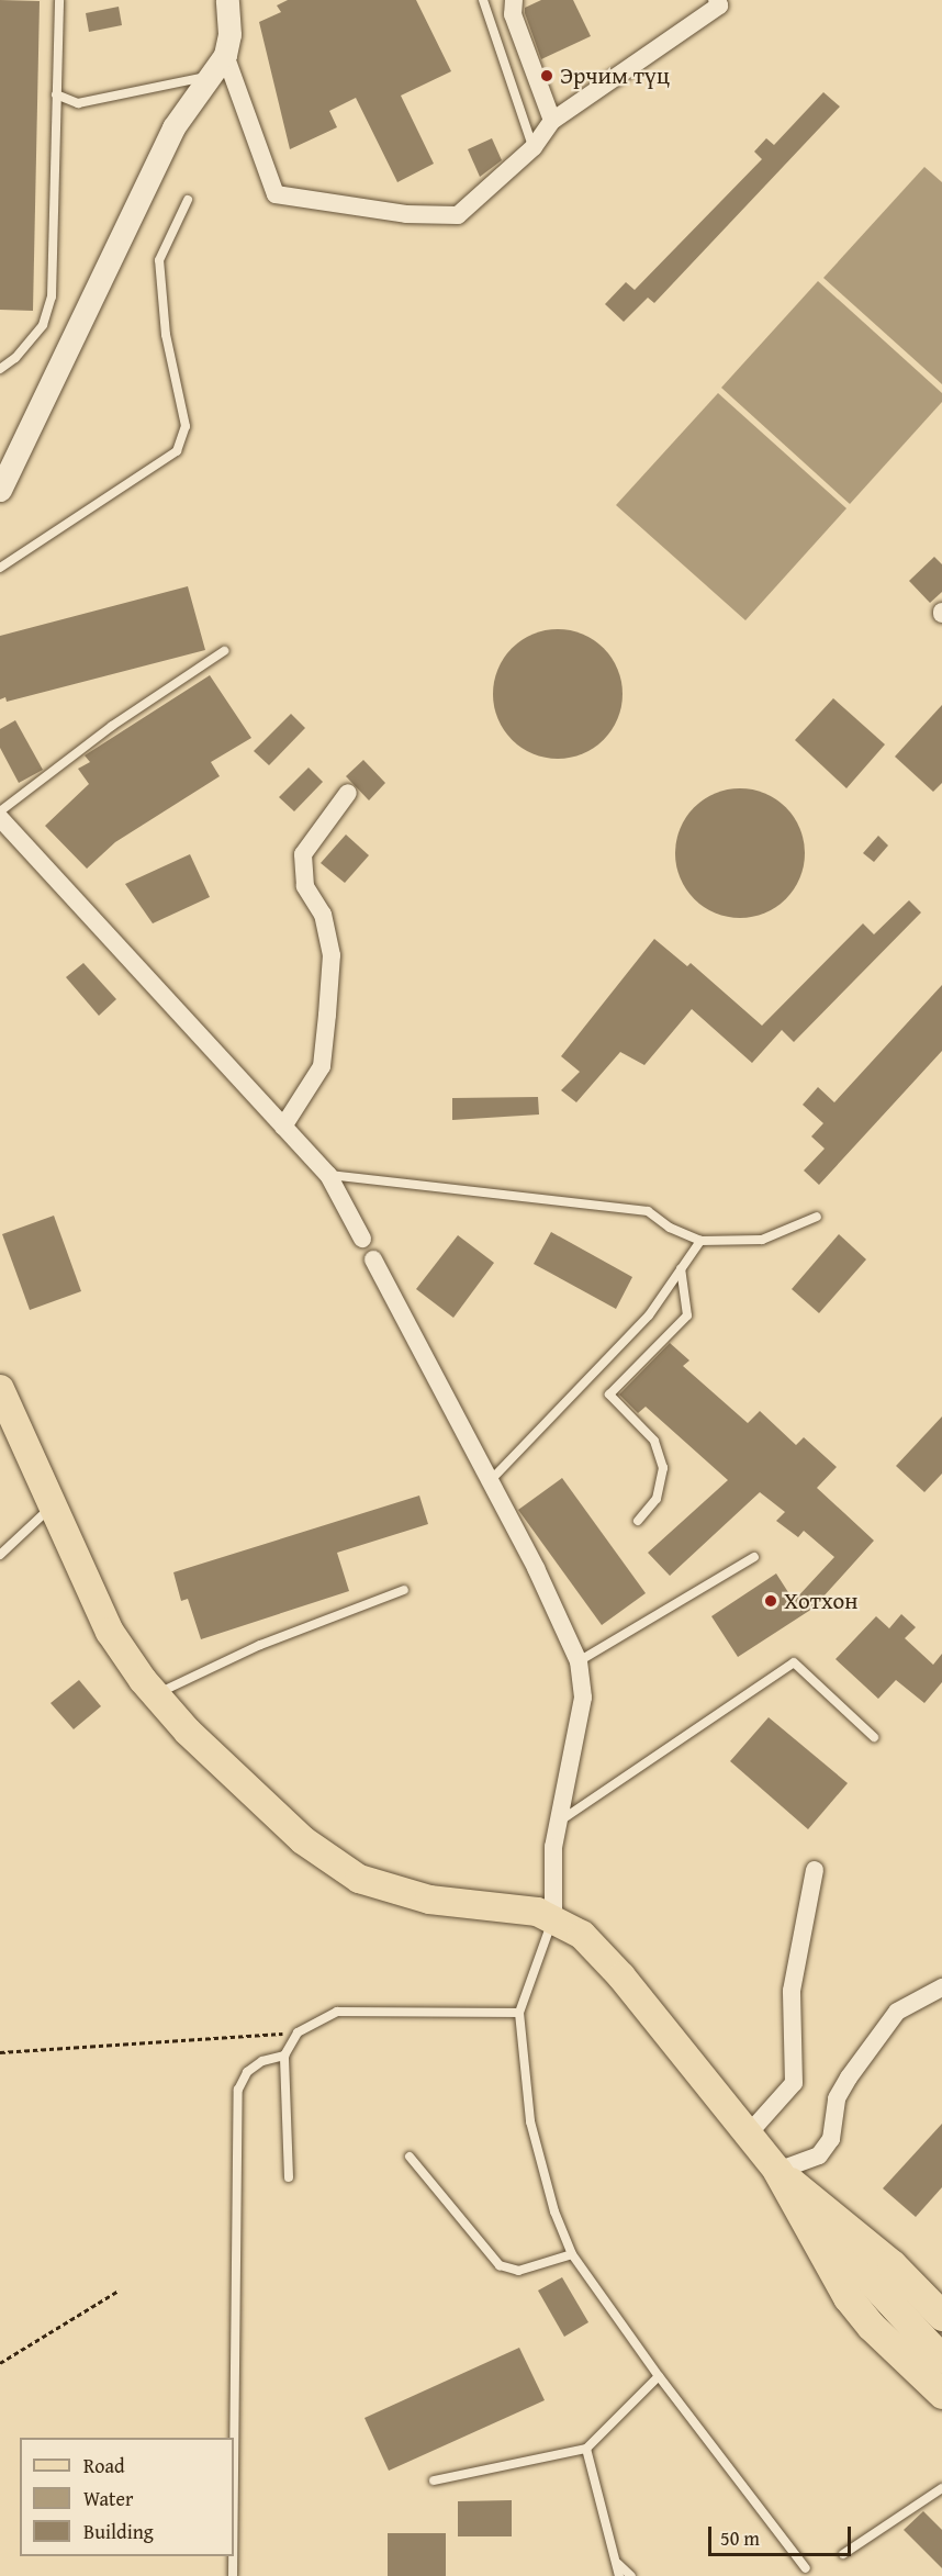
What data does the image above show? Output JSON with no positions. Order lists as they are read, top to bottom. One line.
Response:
{"places":["Эрчим түц","Хотхон"],"legend":["Road","Water","Building"],"scale_bar":"50 m"}
